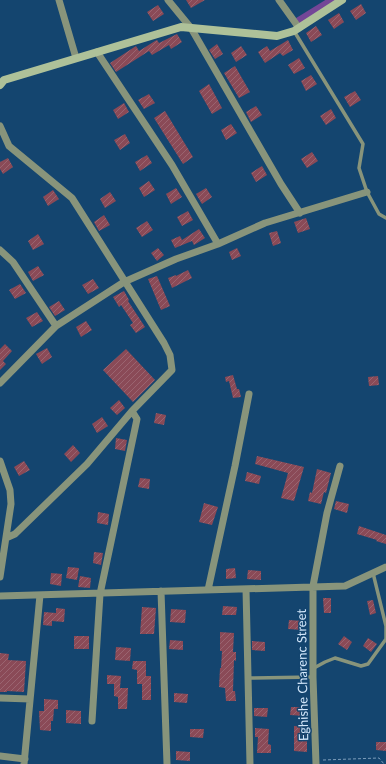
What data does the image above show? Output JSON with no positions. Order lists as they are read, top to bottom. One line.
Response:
{"streets":{"street":["Eghishe Charenc Street"]}}
